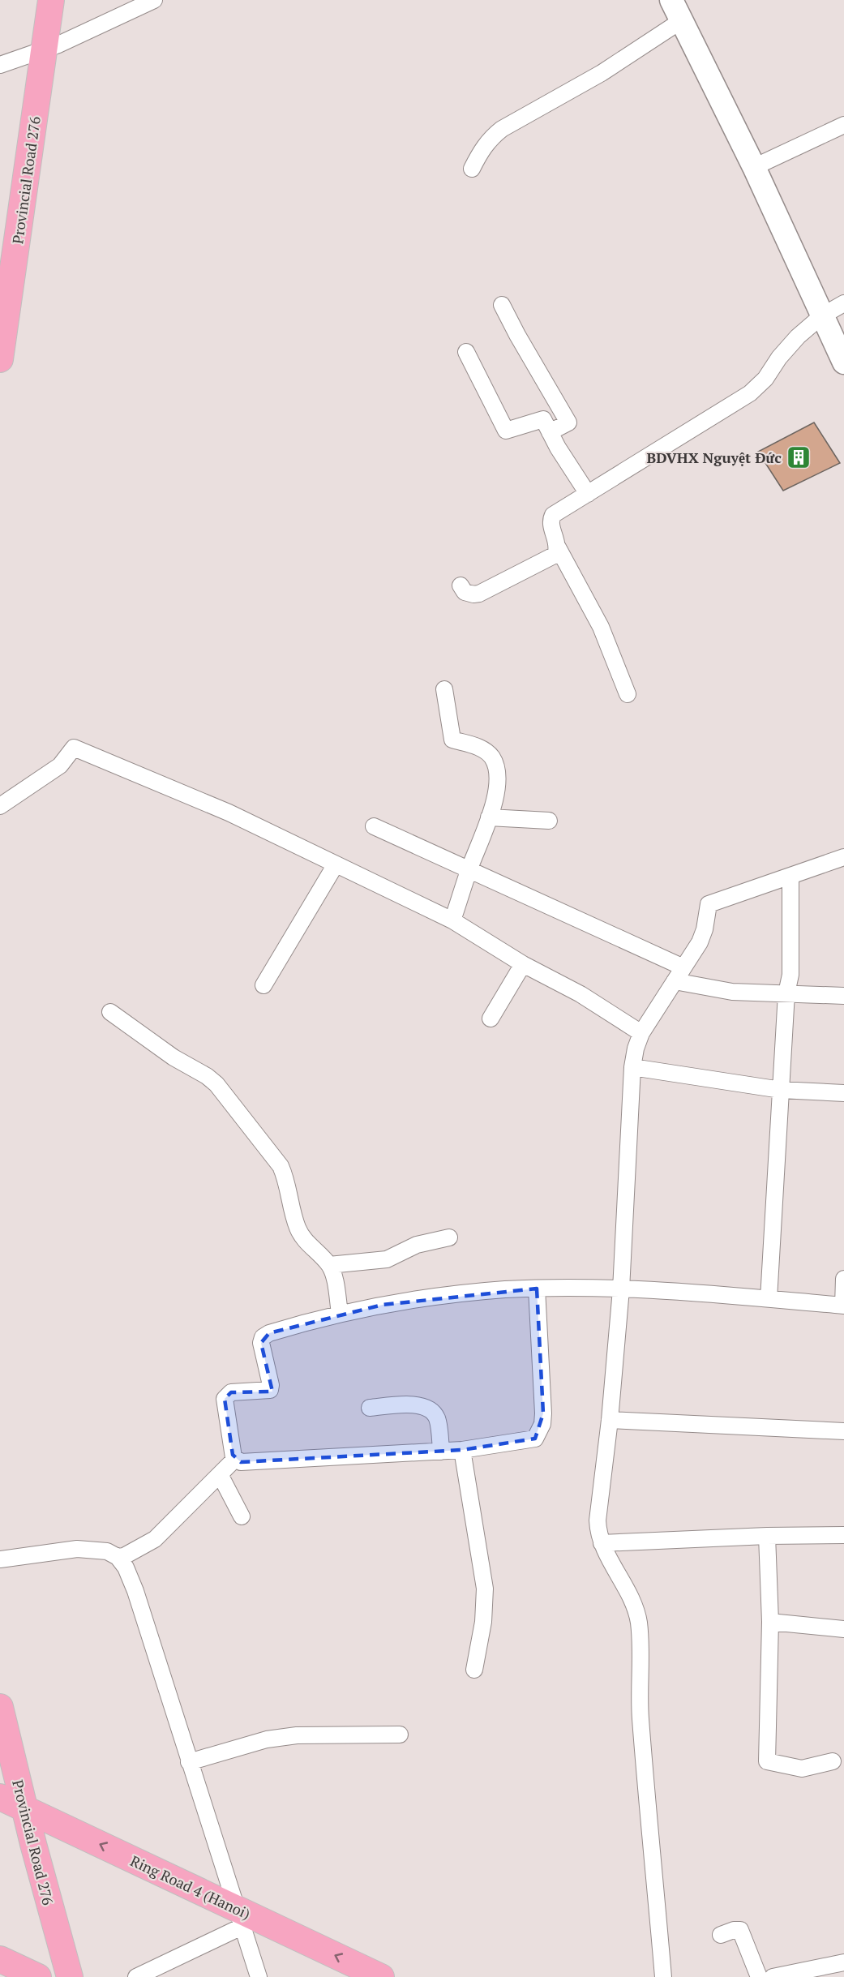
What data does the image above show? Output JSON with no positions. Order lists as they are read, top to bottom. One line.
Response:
{"streets":{"main road":["Provincial Road 276","Ring Road 4 (Hanoi)"]},"crossings":[["Provincial Road 276","Ring Road 4 (Hanoi)"]],"one_way":["Ring Road 4 (Hanoi)"],"places":{"building":["BDVHX Nguyệt Đức"]}}
